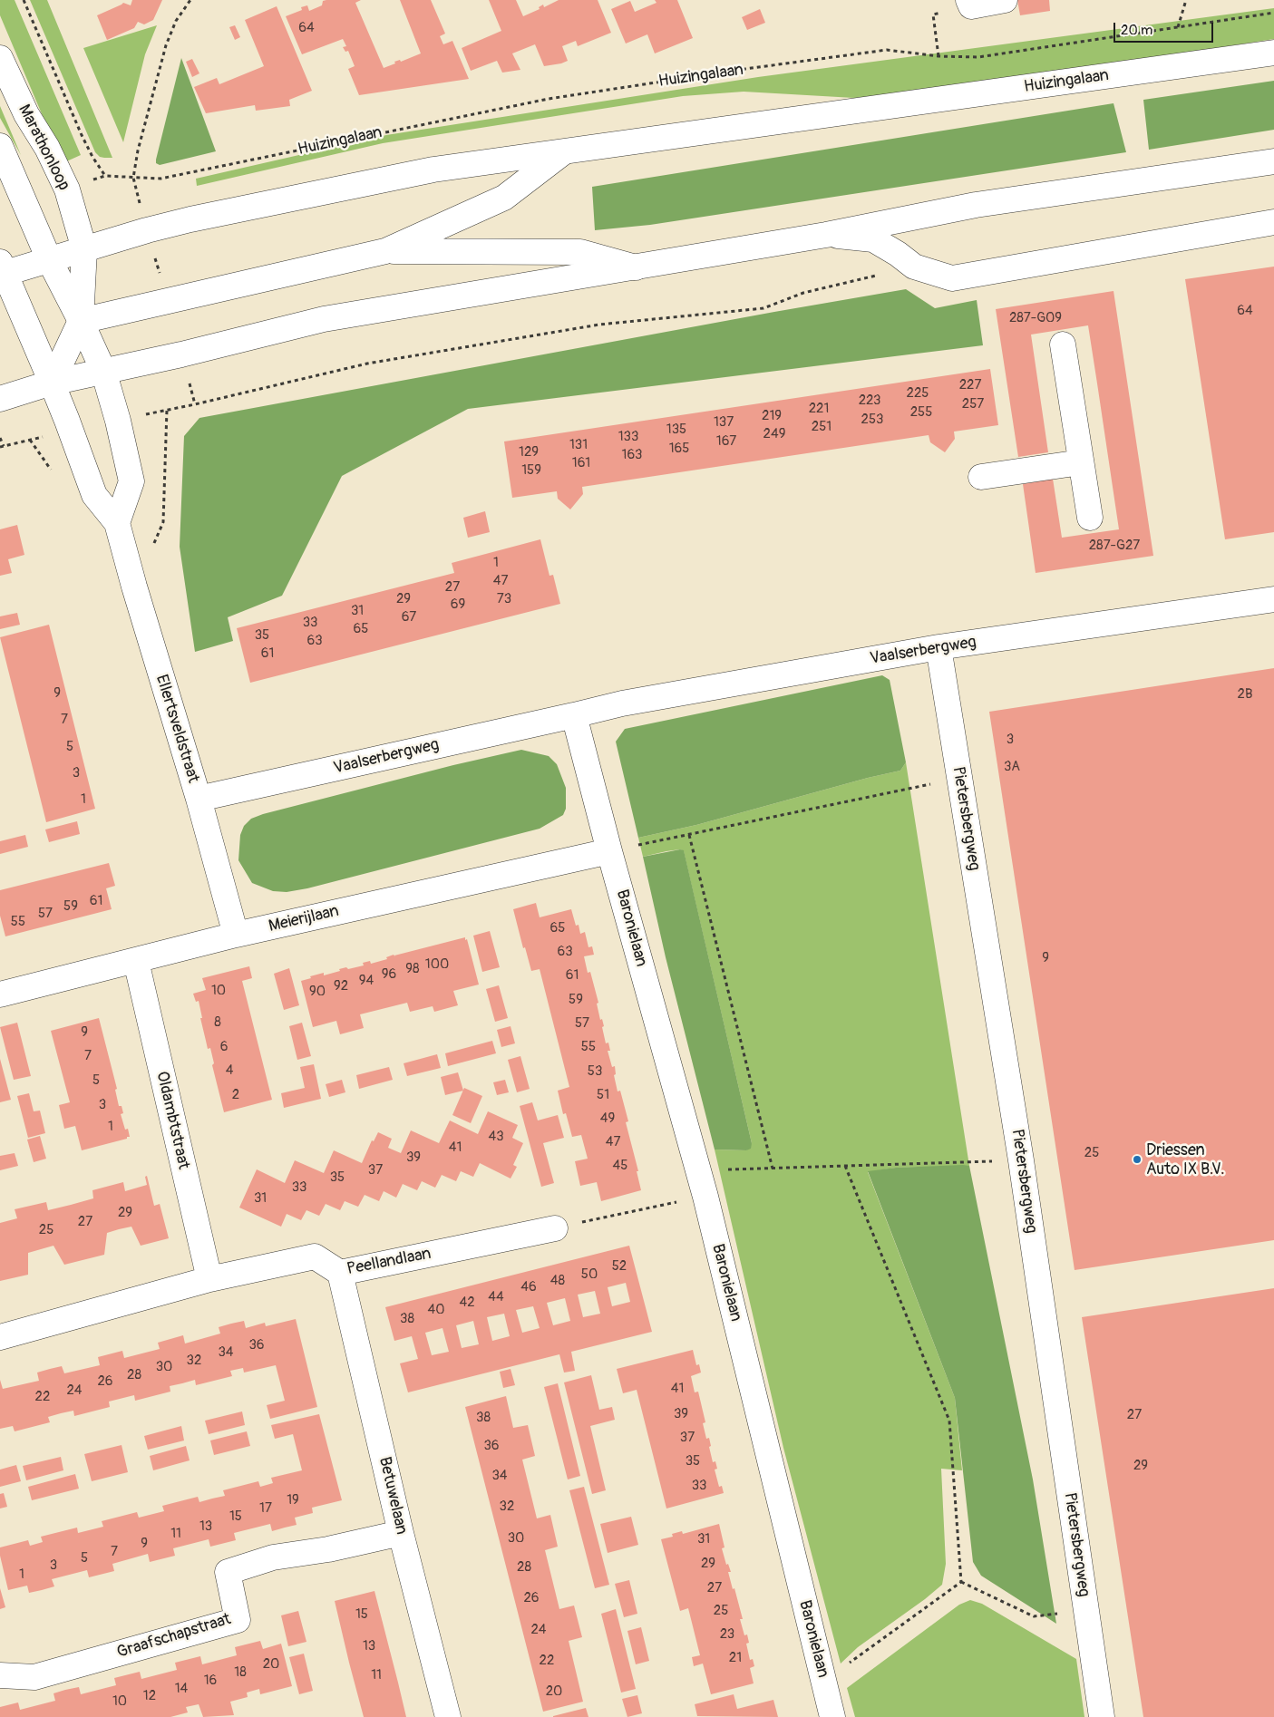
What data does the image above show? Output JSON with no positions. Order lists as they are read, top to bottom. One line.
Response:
{"streets":{"street":["Huizingalaan","Marathonloop","Vaalserbergweg","Ellertsveldstraat","Pietersbergweg","Meierijlaan","Baronielaan","Oldambtstraat","Peellandlaan","Betuwelaan","Graafschapstraat"]},"crossings":[["Huizingalaan","Marathonloop"],["Huizingalaan","Ellertsveldstraat"],["Vaalserbergweg","Ellertsveldstraat"],["Vaalserbergweg","Pietersbergweg"],["Ellertsveldstraat","Meierijlaan"],["Meierijlaan","Baronielaan"],["Meierijlaan","Oldambtstraat"],["Oldambtstraat","Peellandlaan"],["Peellandlaan","Betuwelaan"],["Betuwelaan","Graafschapstraat"]],"places":["Driessen Auto IX B.V."],"house_numbers":["64","64","287-G09","227","225","223","257","221","255","219","253","137","251","135","249","133","167","131","165","129","163","161","159","287-G27","1","47","27","29","73","69","31","67","33","65","35","63","61","9","2B","7","3","5","3A","3","1","61","59","57","55","65","63","9","100","98","96","61","94","92","10","90","59","8","57","9","6","55","7","4","53","5","2","51","3","49","1","43","47","41","25","39","45","37","35","33","31","29","27","25","52","50","48","46","44","42","40","38","36","34","32","30","28","26","41","24","22","39","27","38","37","36","35","29","34","33","19","32","17","15","13","11","30","31","9","7","5","29","3","28","1","27","26","25","15","24","23","13","21","22","20","18","11","16","14","20","12","10"],"scale_bar":"20 m"}
